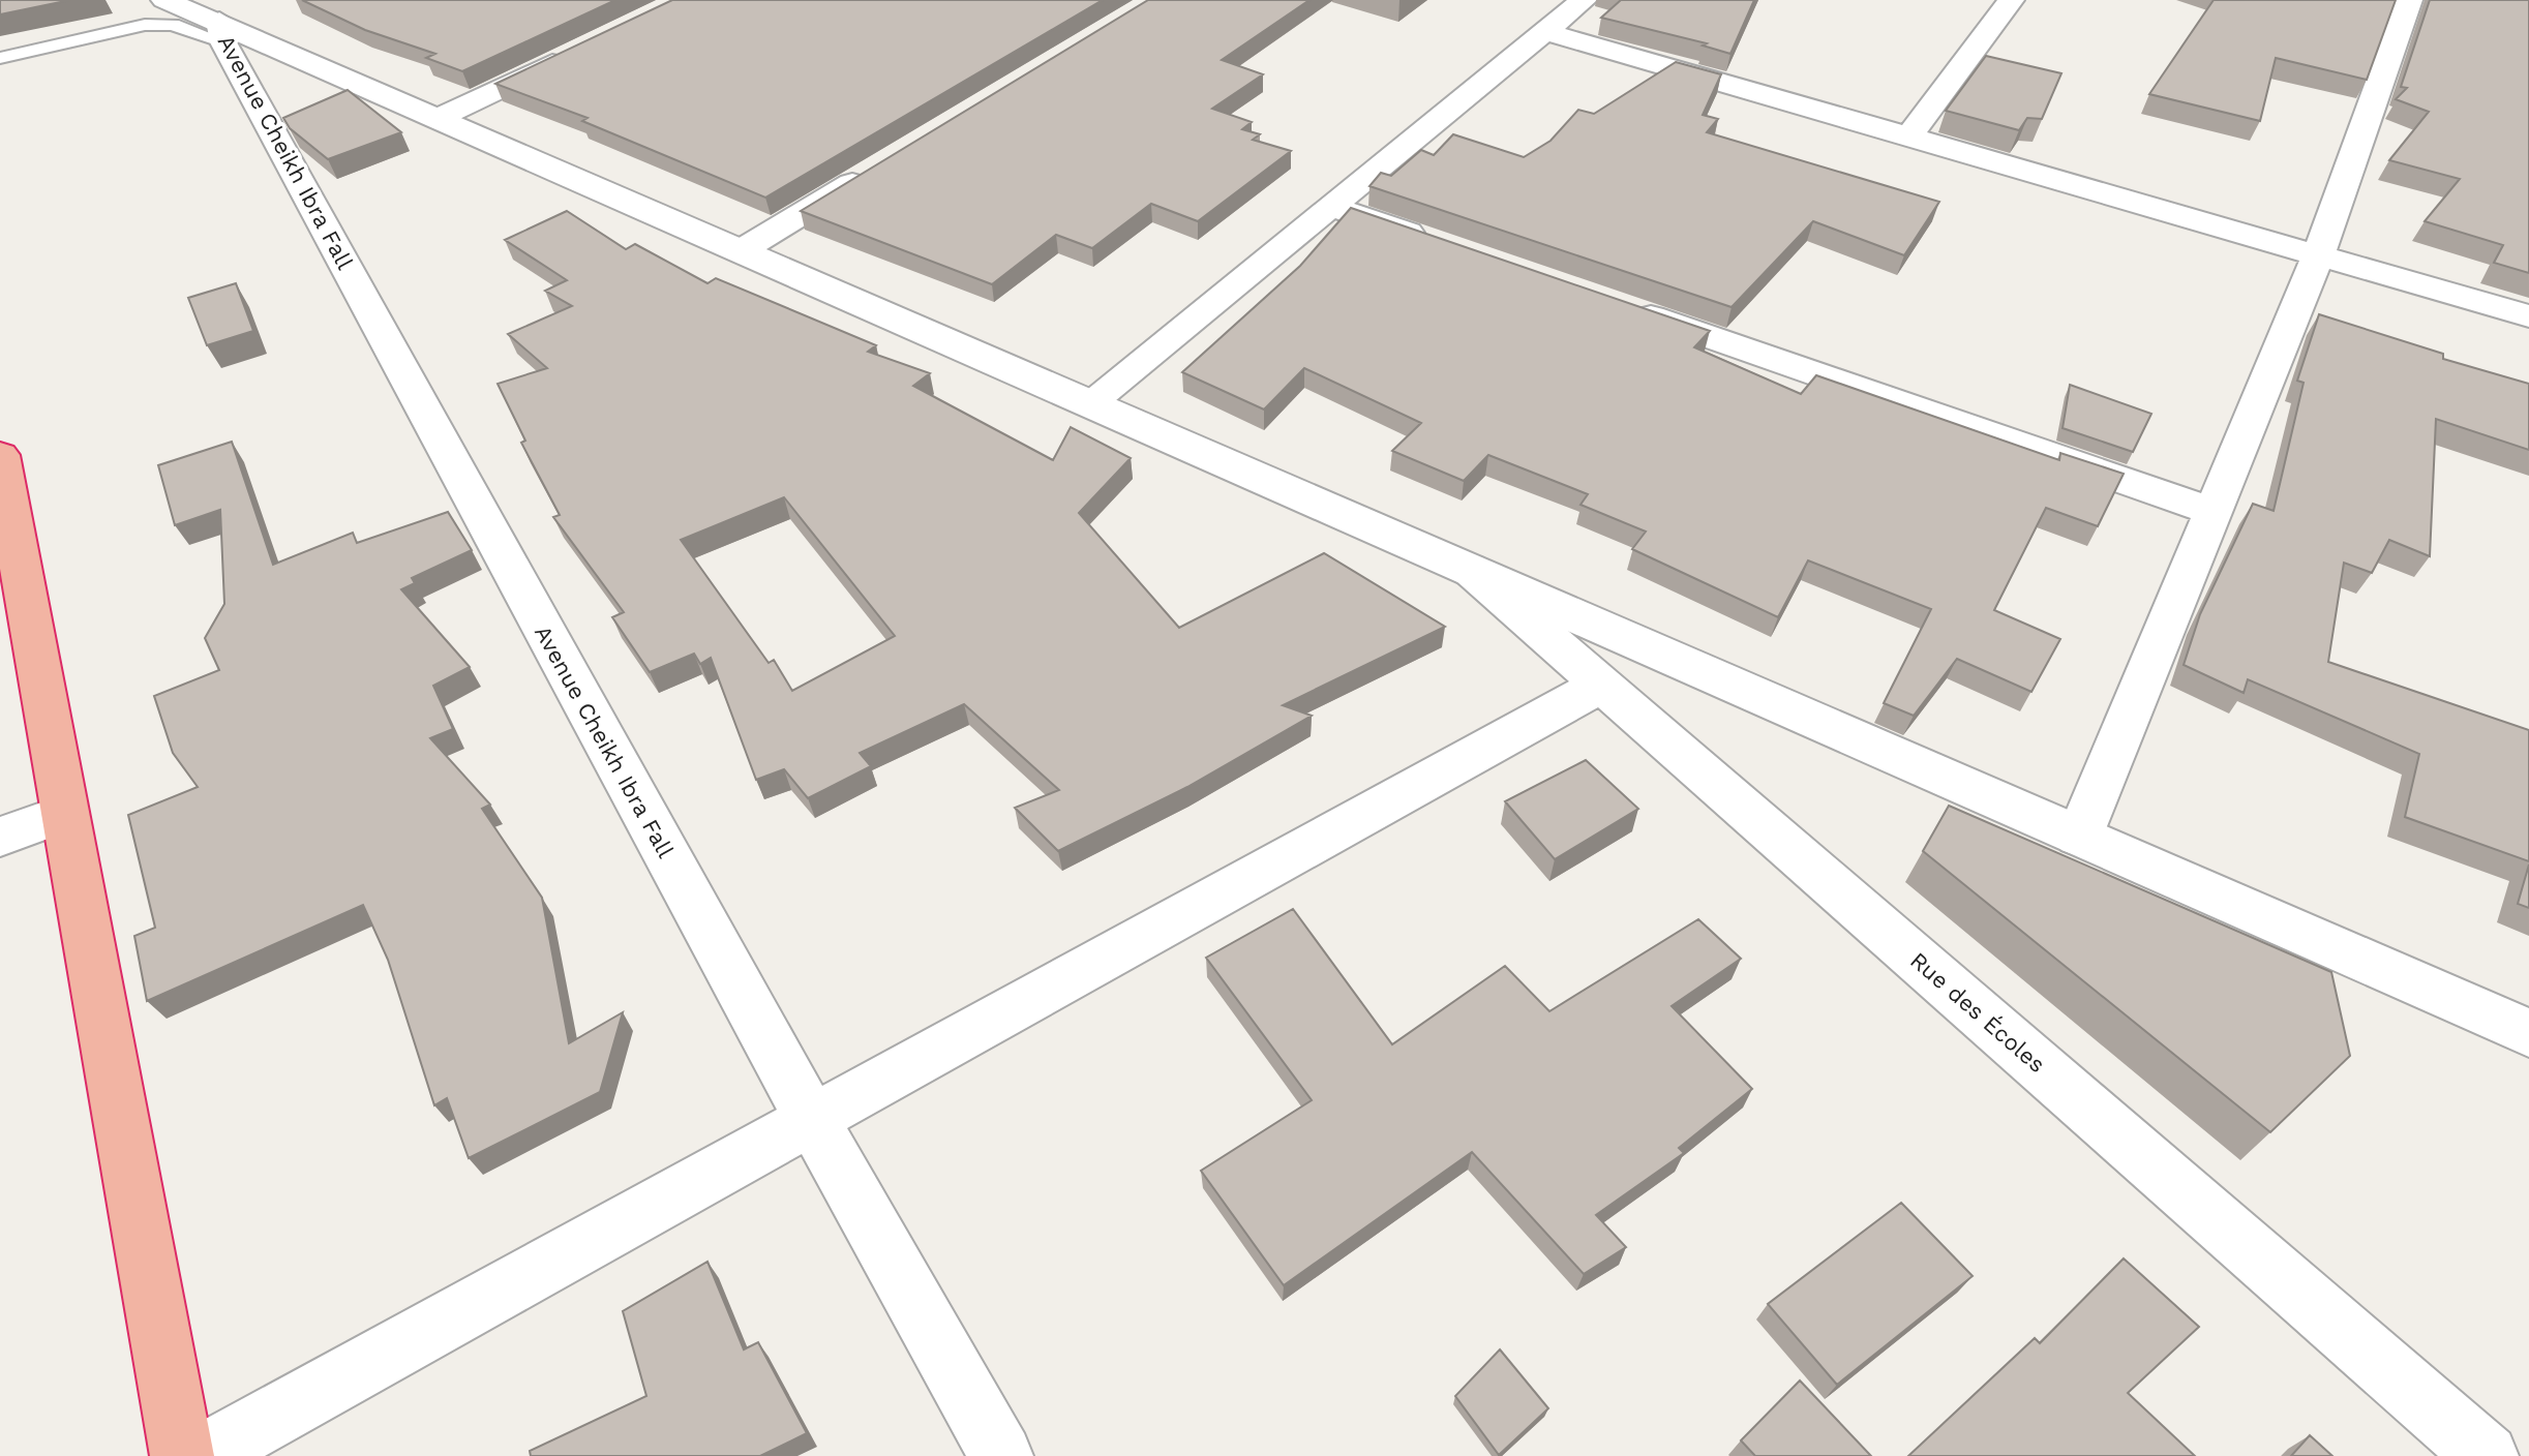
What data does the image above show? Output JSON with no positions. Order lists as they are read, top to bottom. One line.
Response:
{"streets":{"street":["Avenue Cheikh Ibra Fall","Rue des Écoles"]}}
